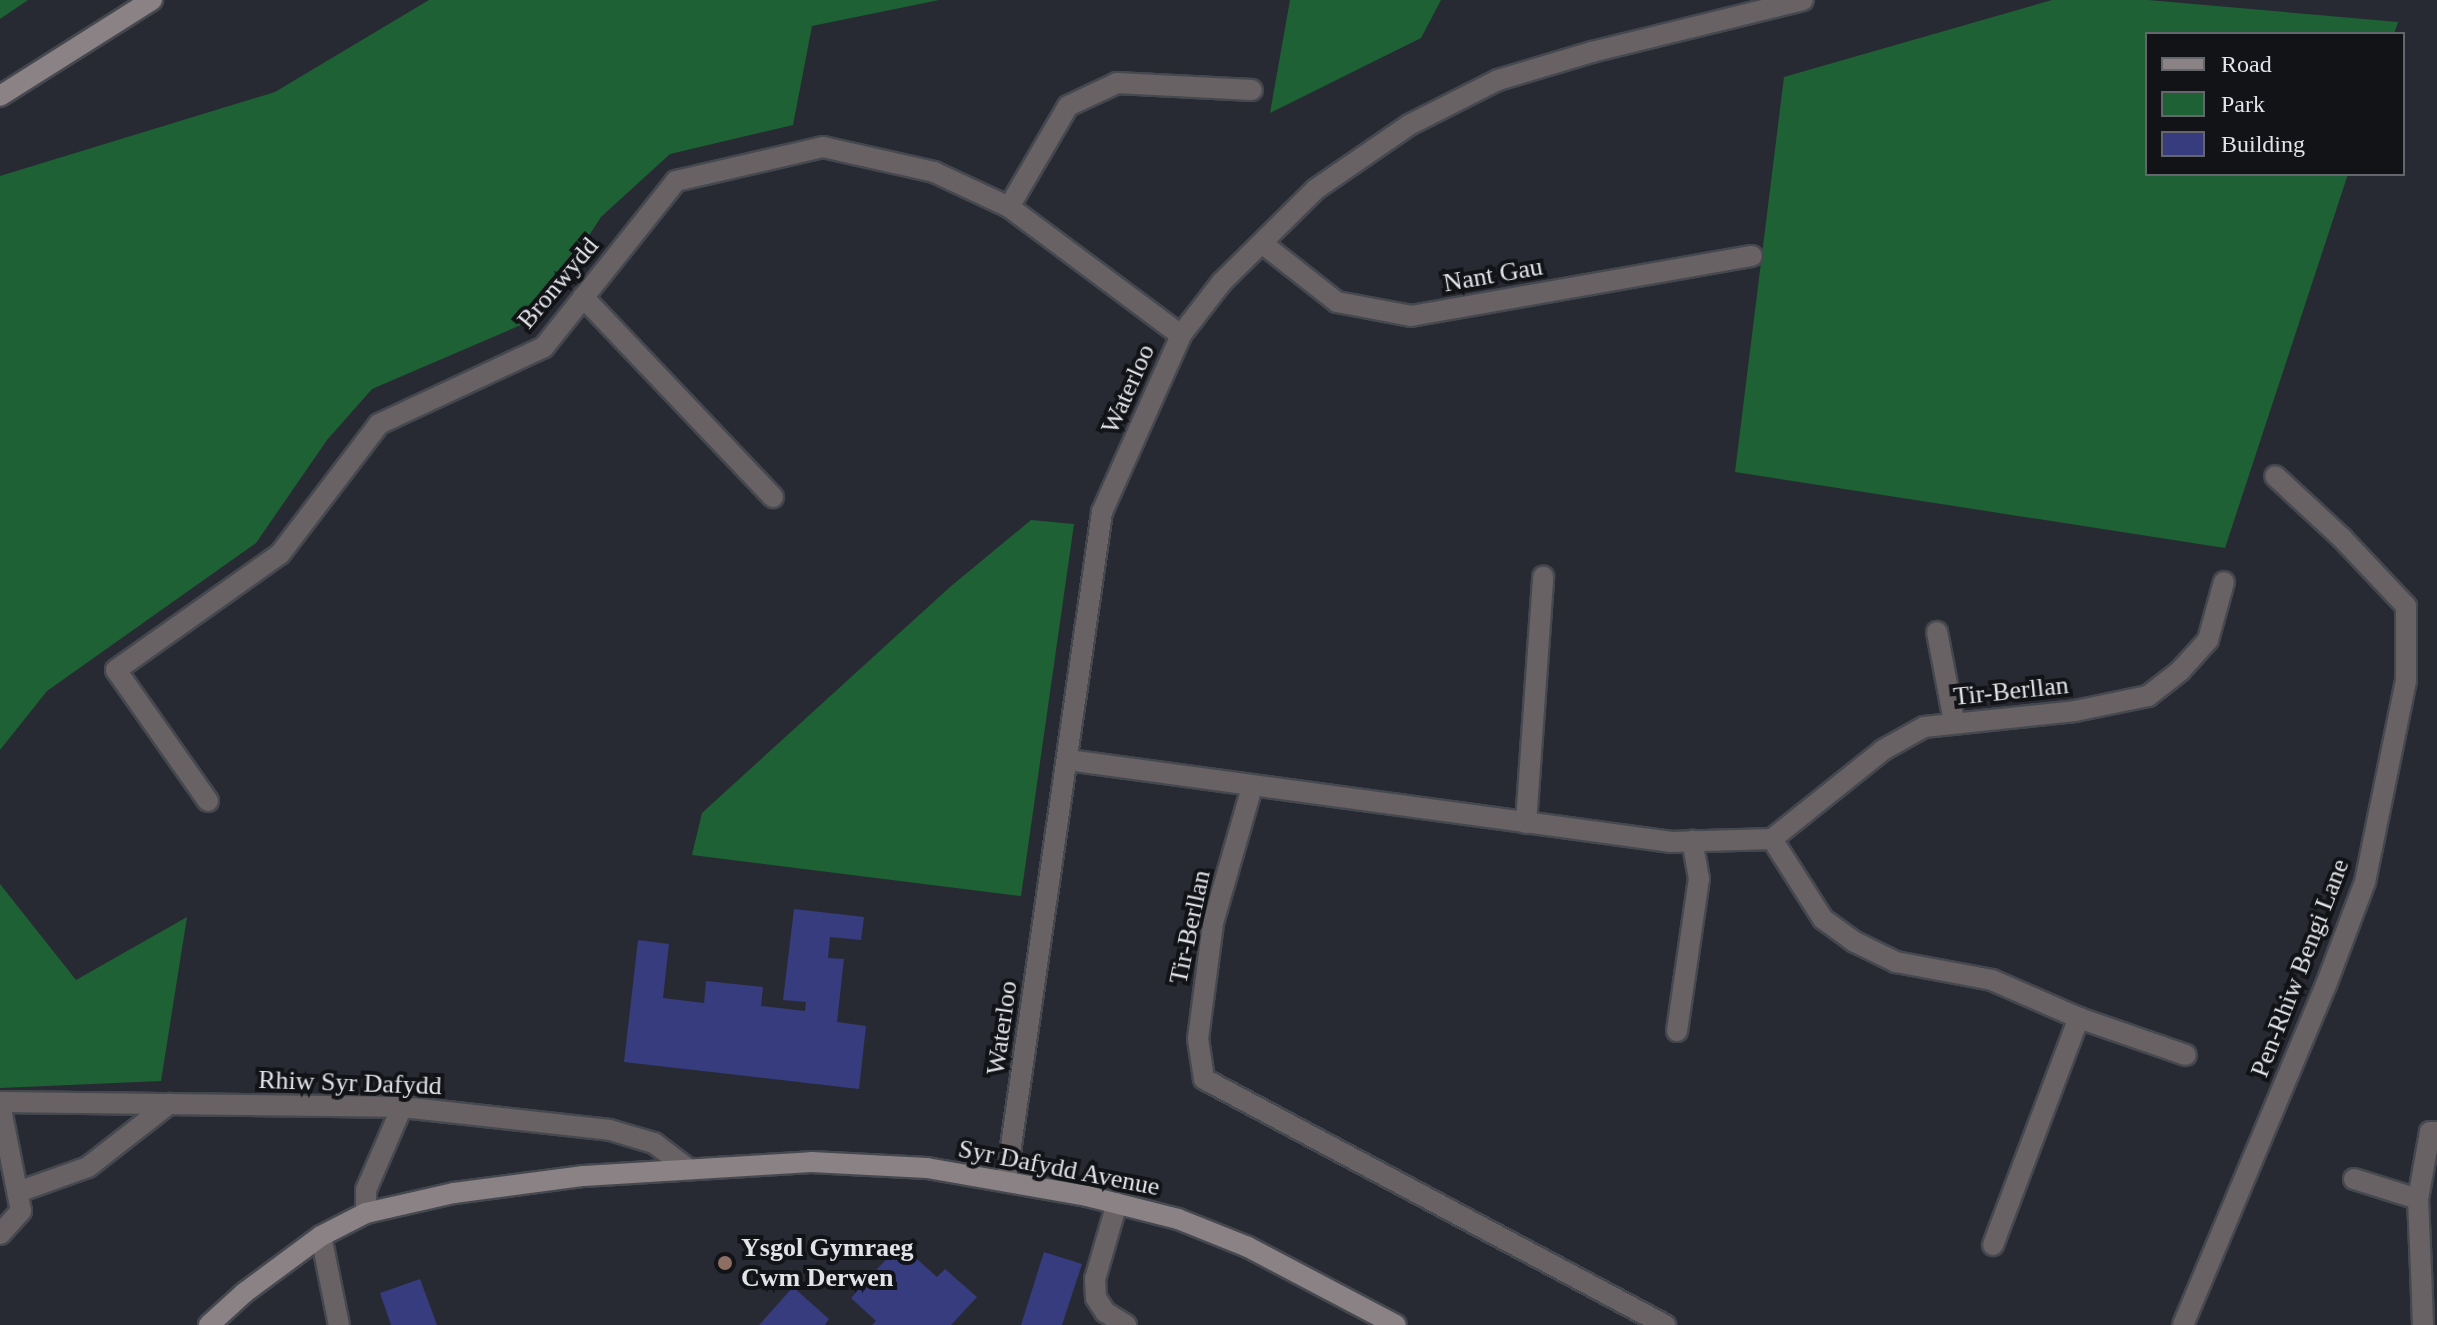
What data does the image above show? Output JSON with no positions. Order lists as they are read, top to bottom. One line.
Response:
{"streets":{"street":["Nant Gau","Bronwydd","Waterloo","Tir-Berllan","Pen-Rhiw Bengi Lane","Rhiw Syr Dafydd","Syr Dafydd Avenue"]},"crossings":[["Nant Gau","Waterloo"],["Bronwydd","Waterloo"],["Waterloo","Syr Dafydd Avenue"],["Rhiw Syr Dafydd","Syr Dafydd Avenue"]],"places":["Ysgol Gymraeg Cwm Derwen"],"legend":["Road","Park","Building"]}
